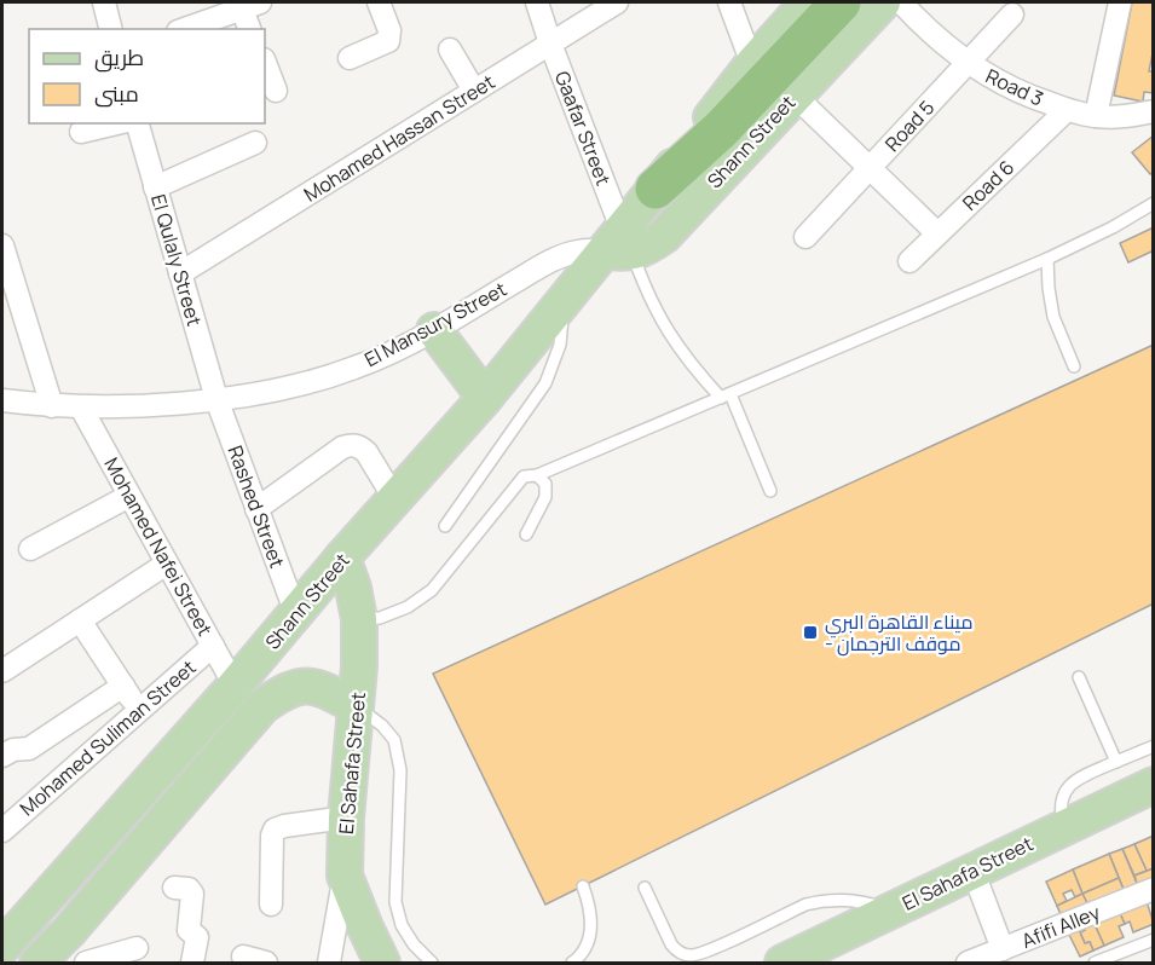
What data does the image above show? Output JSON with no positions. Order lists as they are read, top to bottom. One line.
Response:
{"streets":{"main road":["Shann Street","El Sahafa Street"],"street":["Road 3","Road 5","Gaafar Street","Mohamed Hassan Street","Road 6","El Qulaly Street","El Mansury Street","Rashed Street","Mohamed Nafei Street","Mohamed Suliman Street","Afifi Alley"]},"crossings":[["Road 3","Road 5"],["Road 3","Road 6"],["Gaafar Street","Mohamed Hassan Street"],["Gaafar Street","Shann Street"],["Gaafar Street","El Mansury Street"],["Mohamed Hassan Street","El Qulaly Street"],["Shann Street","El Mansury Street"],["Shann Street","Rashed Street"],["Shann Street","Mohamed Nafei Street"],["Shann Street","El Sahafa Street"],["El Qulaly Street","El Mansury Street"],["El Qulaly Street","Rashed Street"],["El Mansury Street","Rashed Street"],["El Mansury Street","Mohamed Nafei Street"],["Mohamed Nafei Street","Mohamed Suliman Street"]],"places":{"transit":["ميناء القاهرة البري - موقف الترجمان"]},"legend":["طريق","مبنى"]}
